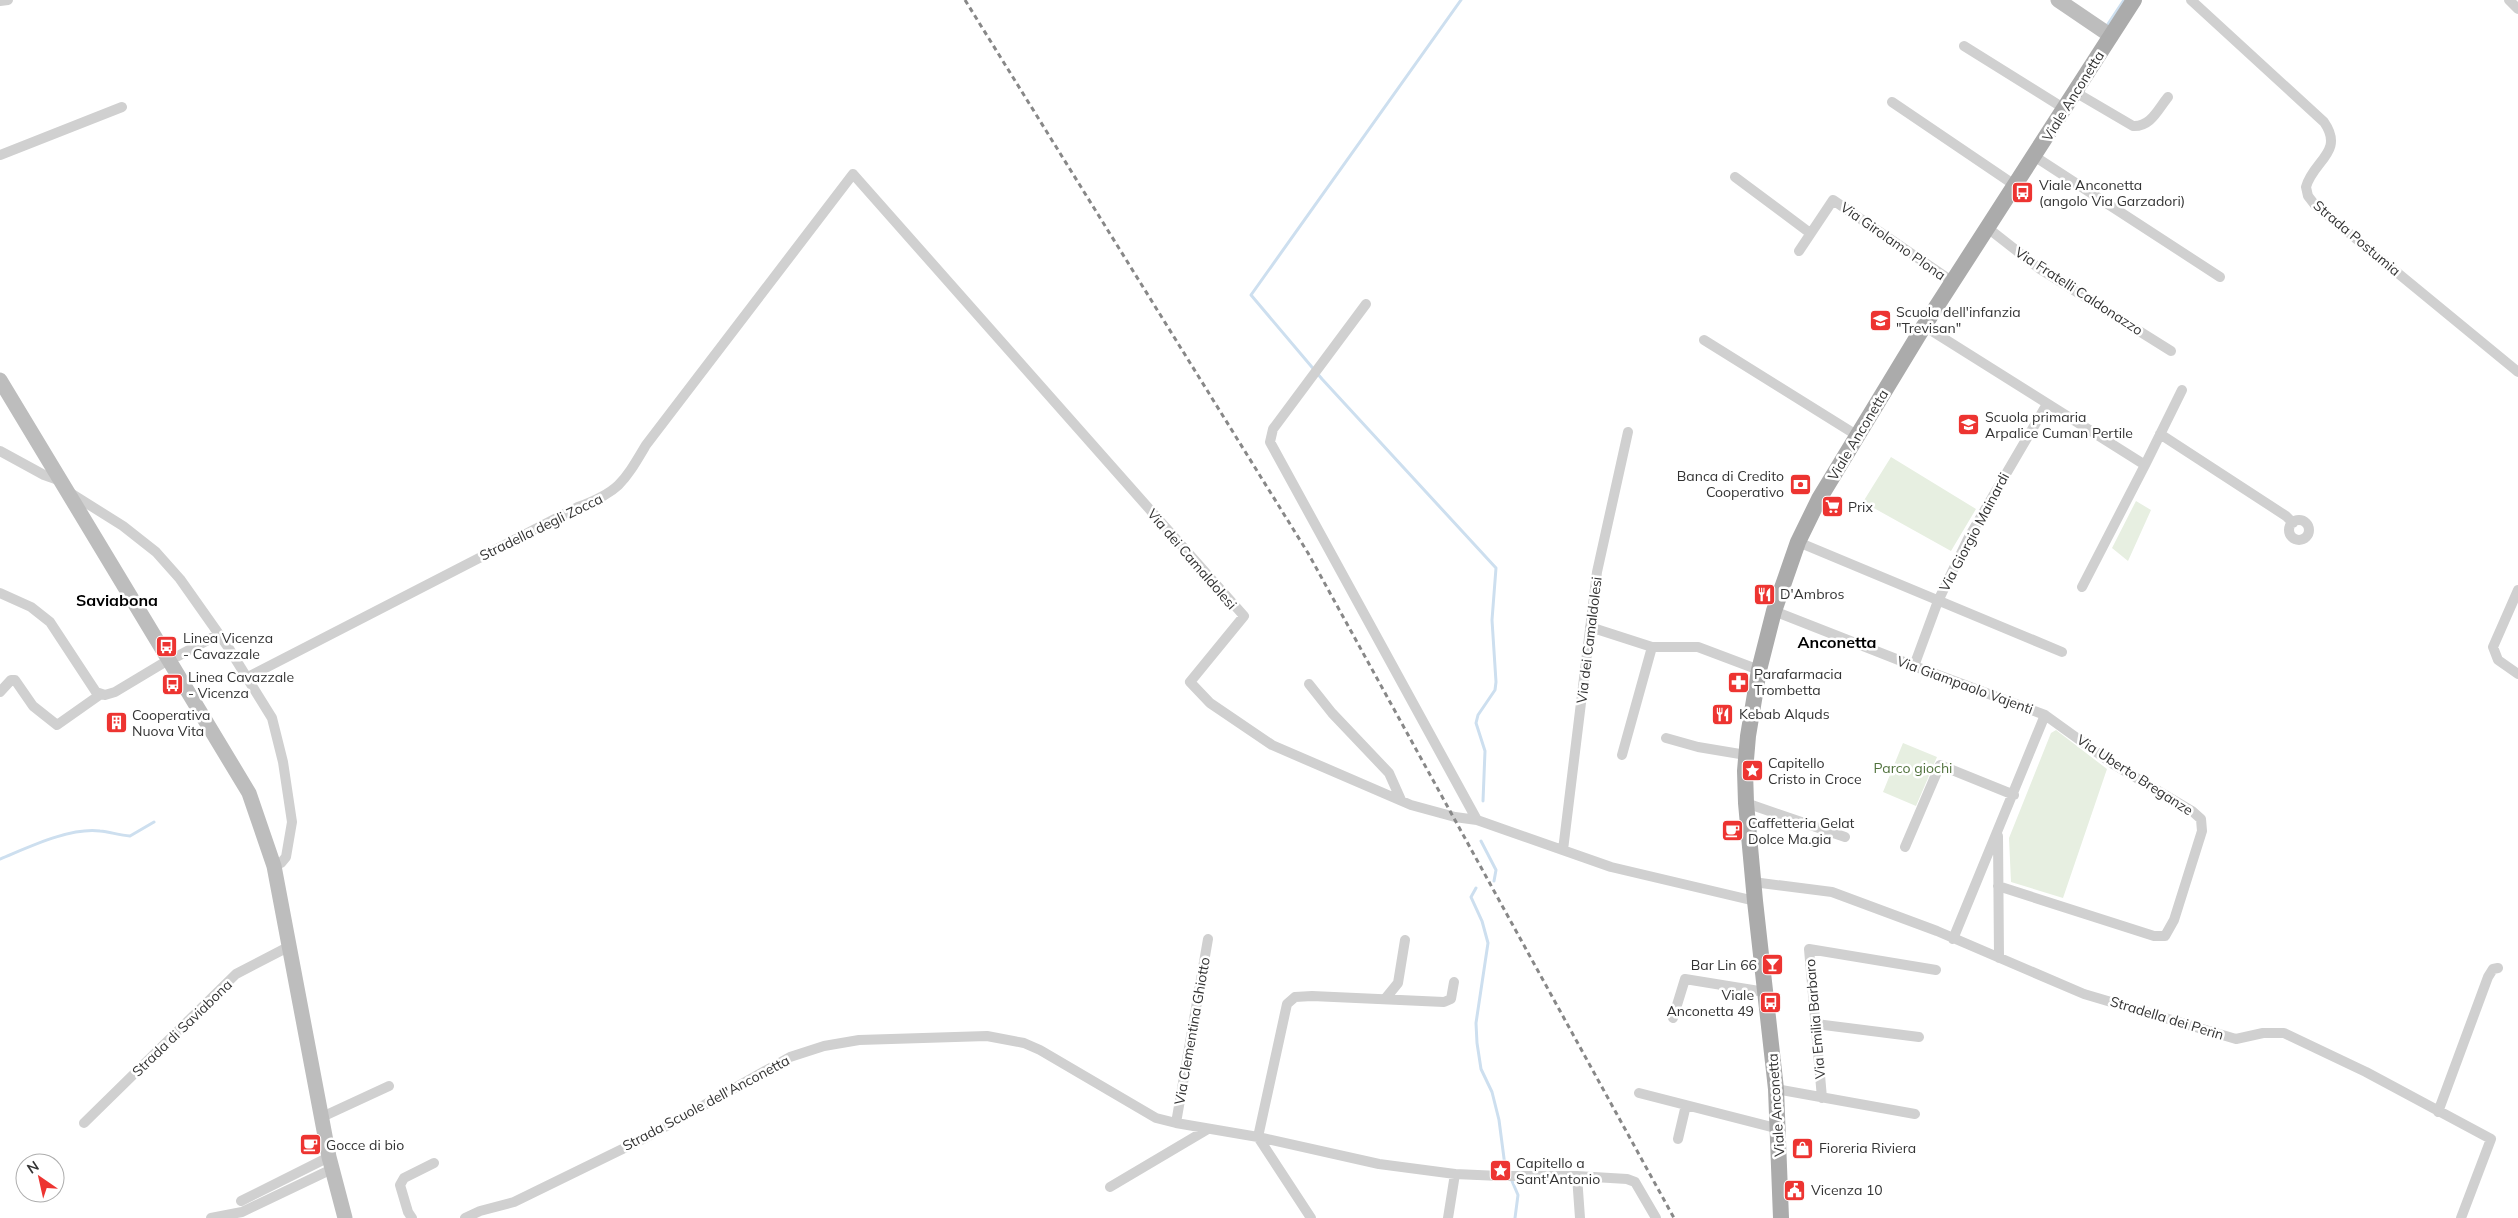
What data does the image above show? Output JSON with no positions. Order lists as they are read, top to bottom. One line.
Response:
{"streets":{"main road":["Viale Anconetta"],"street":["Strada Postumia","Via Girolamo Plona","Via Fratelli Caldonazzo","Stradella degli Zocca","Via Giorgio Mainardi","Via dei Camaldolesi","Via Giampaolo Vajenti","Via Uberto Breganze","Stradella dei Perin","Via Emilia Barbaro","Strada di Saviabona","Via Clementina Ghiotto","Strada Scuole dell'Anconetta"]},"crossings":[["Viale Anconetta","Via Girolamo Plona"],["Viale Anconetta","Via Fratelli Caldonazzo"],["Viale Anconetta","Via dei Camaldolesi"],["Viale Anconetta","Via Giampaolo Vajenti"],["Viale Anconetta","Stradella dei Perin"],["Stradella degli Zocca","Via dei Camaldolesi"],["Via Giorgio Mainardi","Via Giampaolo Vajenti"],["Via Giampaolo Vajenti","Via Uberto Breganze"],["Via Clementina Ghiotto","Strada Scuole dell'Anconetta"]],"districts":["Saviabona","Anconetta"],"parks":["Parco giochi"],"places":{"bus stop":["Viale Anconetta (angolo Via Garzadori)","Linea Vicenza - Cavazzale","Linea Cavazzale - Vicenza","Viale Anconetta 49"],"school or university":["Scuola dell'infanzia \"Trevisan\"","Scuola primaria Arpalice Cuman Pertile"],"bank":["Banca di Credito Cooperativo"],"supermarket":["Prix"],"restaurant":["D'Ambros","Kebab Alquds"],"pharmacy":["Parafarmacia Trombetta"],"building":["Cooperativa Nuova Vita"],"place":["Capitello Cristo in Croce","Capitello a Sant'Antonio"],"cafe":["Caffetteria Gelat Dolce Ma.gia","Gocce di bio"],"bar":["Bar Lin 66"],"shop":["Fioreria Riviera"],"public building":["Vicenza 10"]},"north":"top left"}
